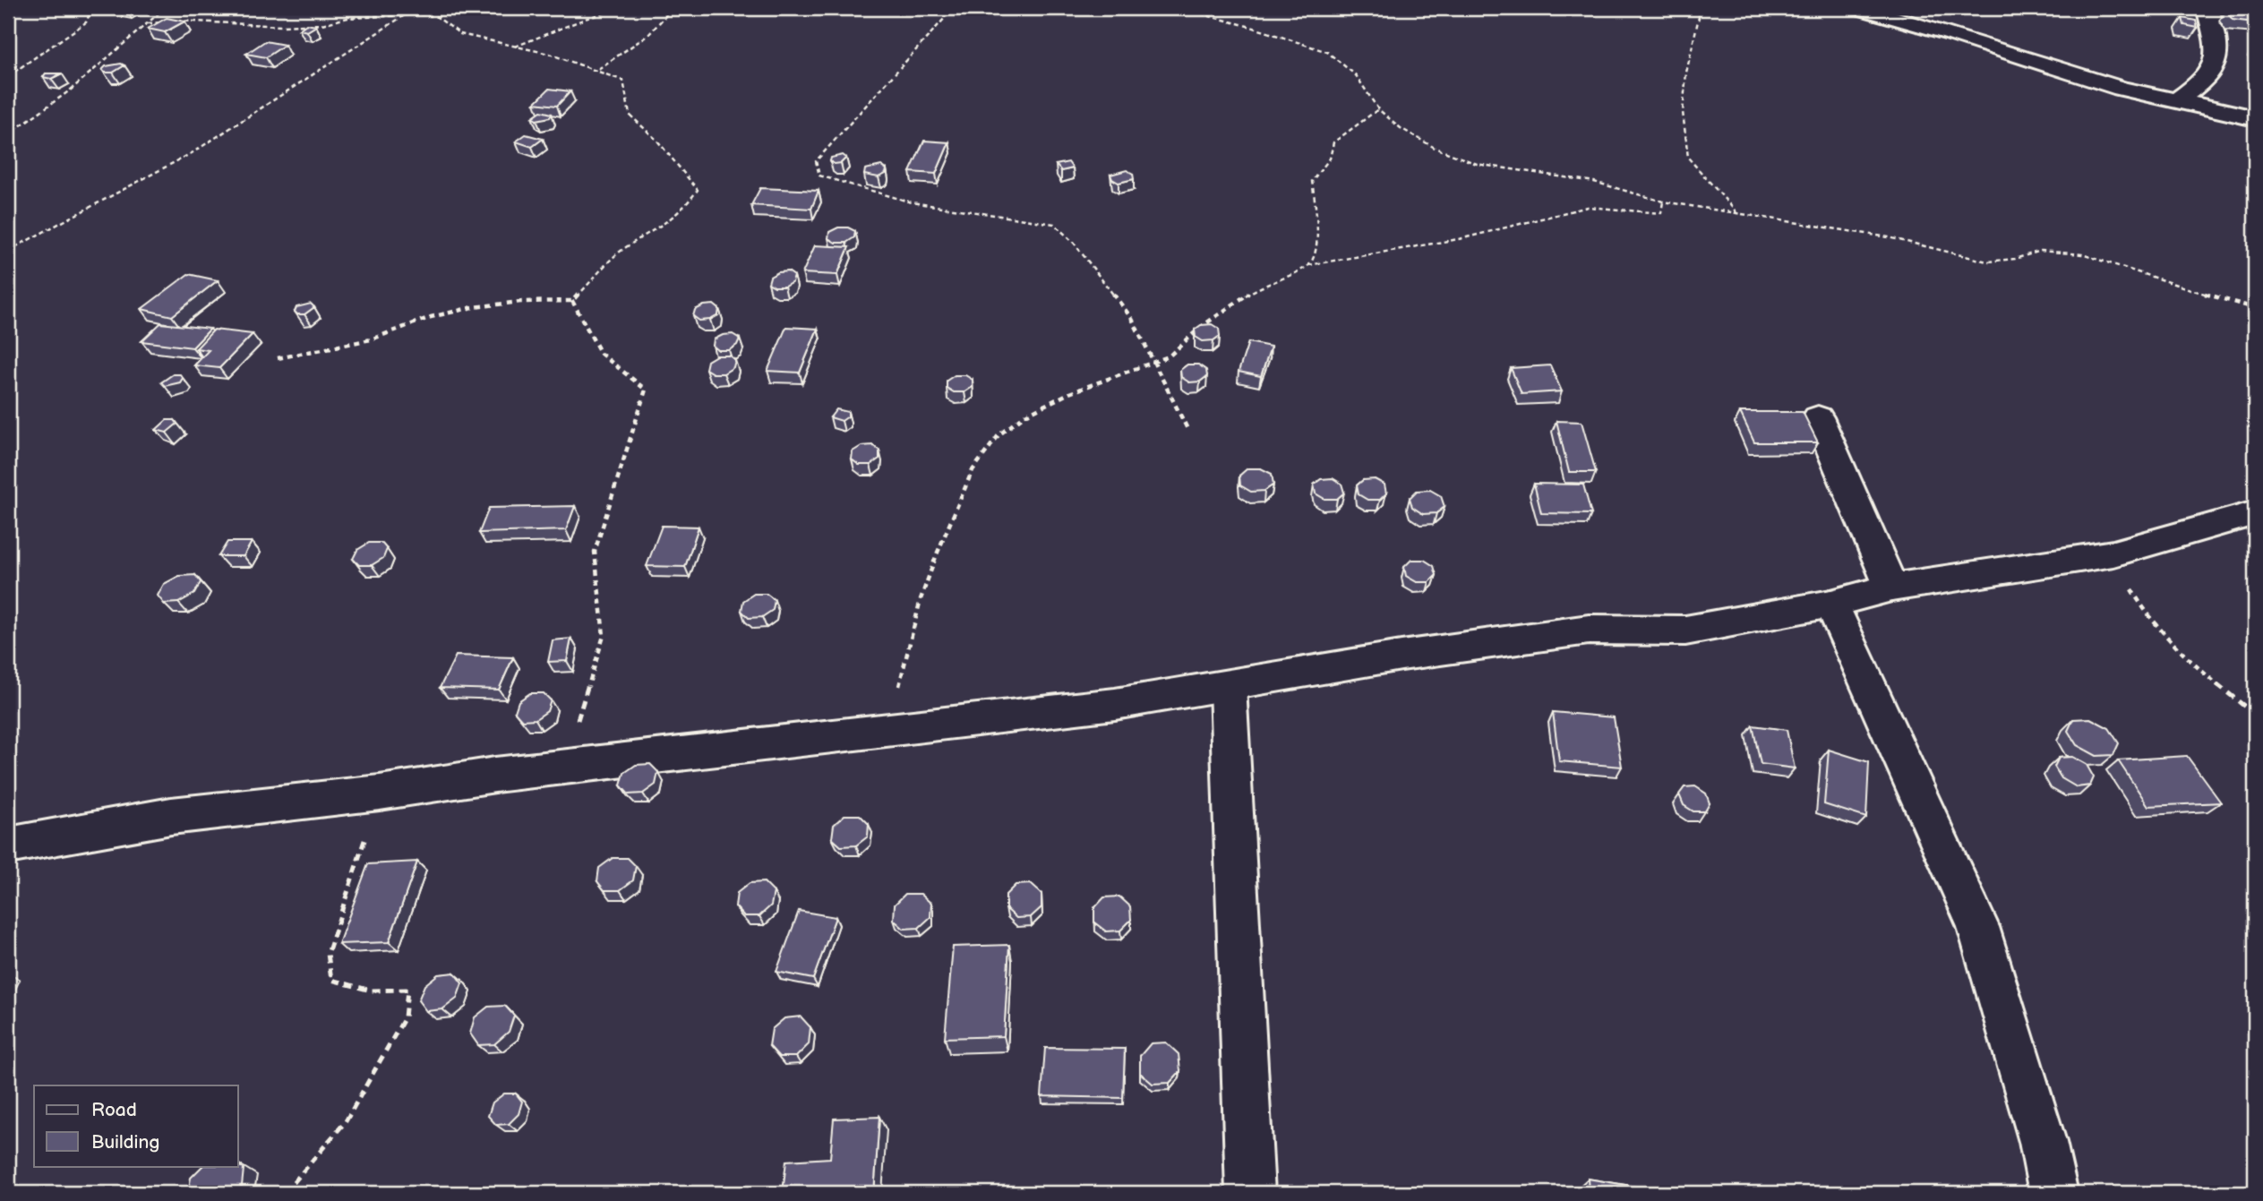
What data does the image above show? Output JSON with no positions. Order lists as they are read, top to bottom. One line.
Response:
{"legend":["Road","Building"]}
